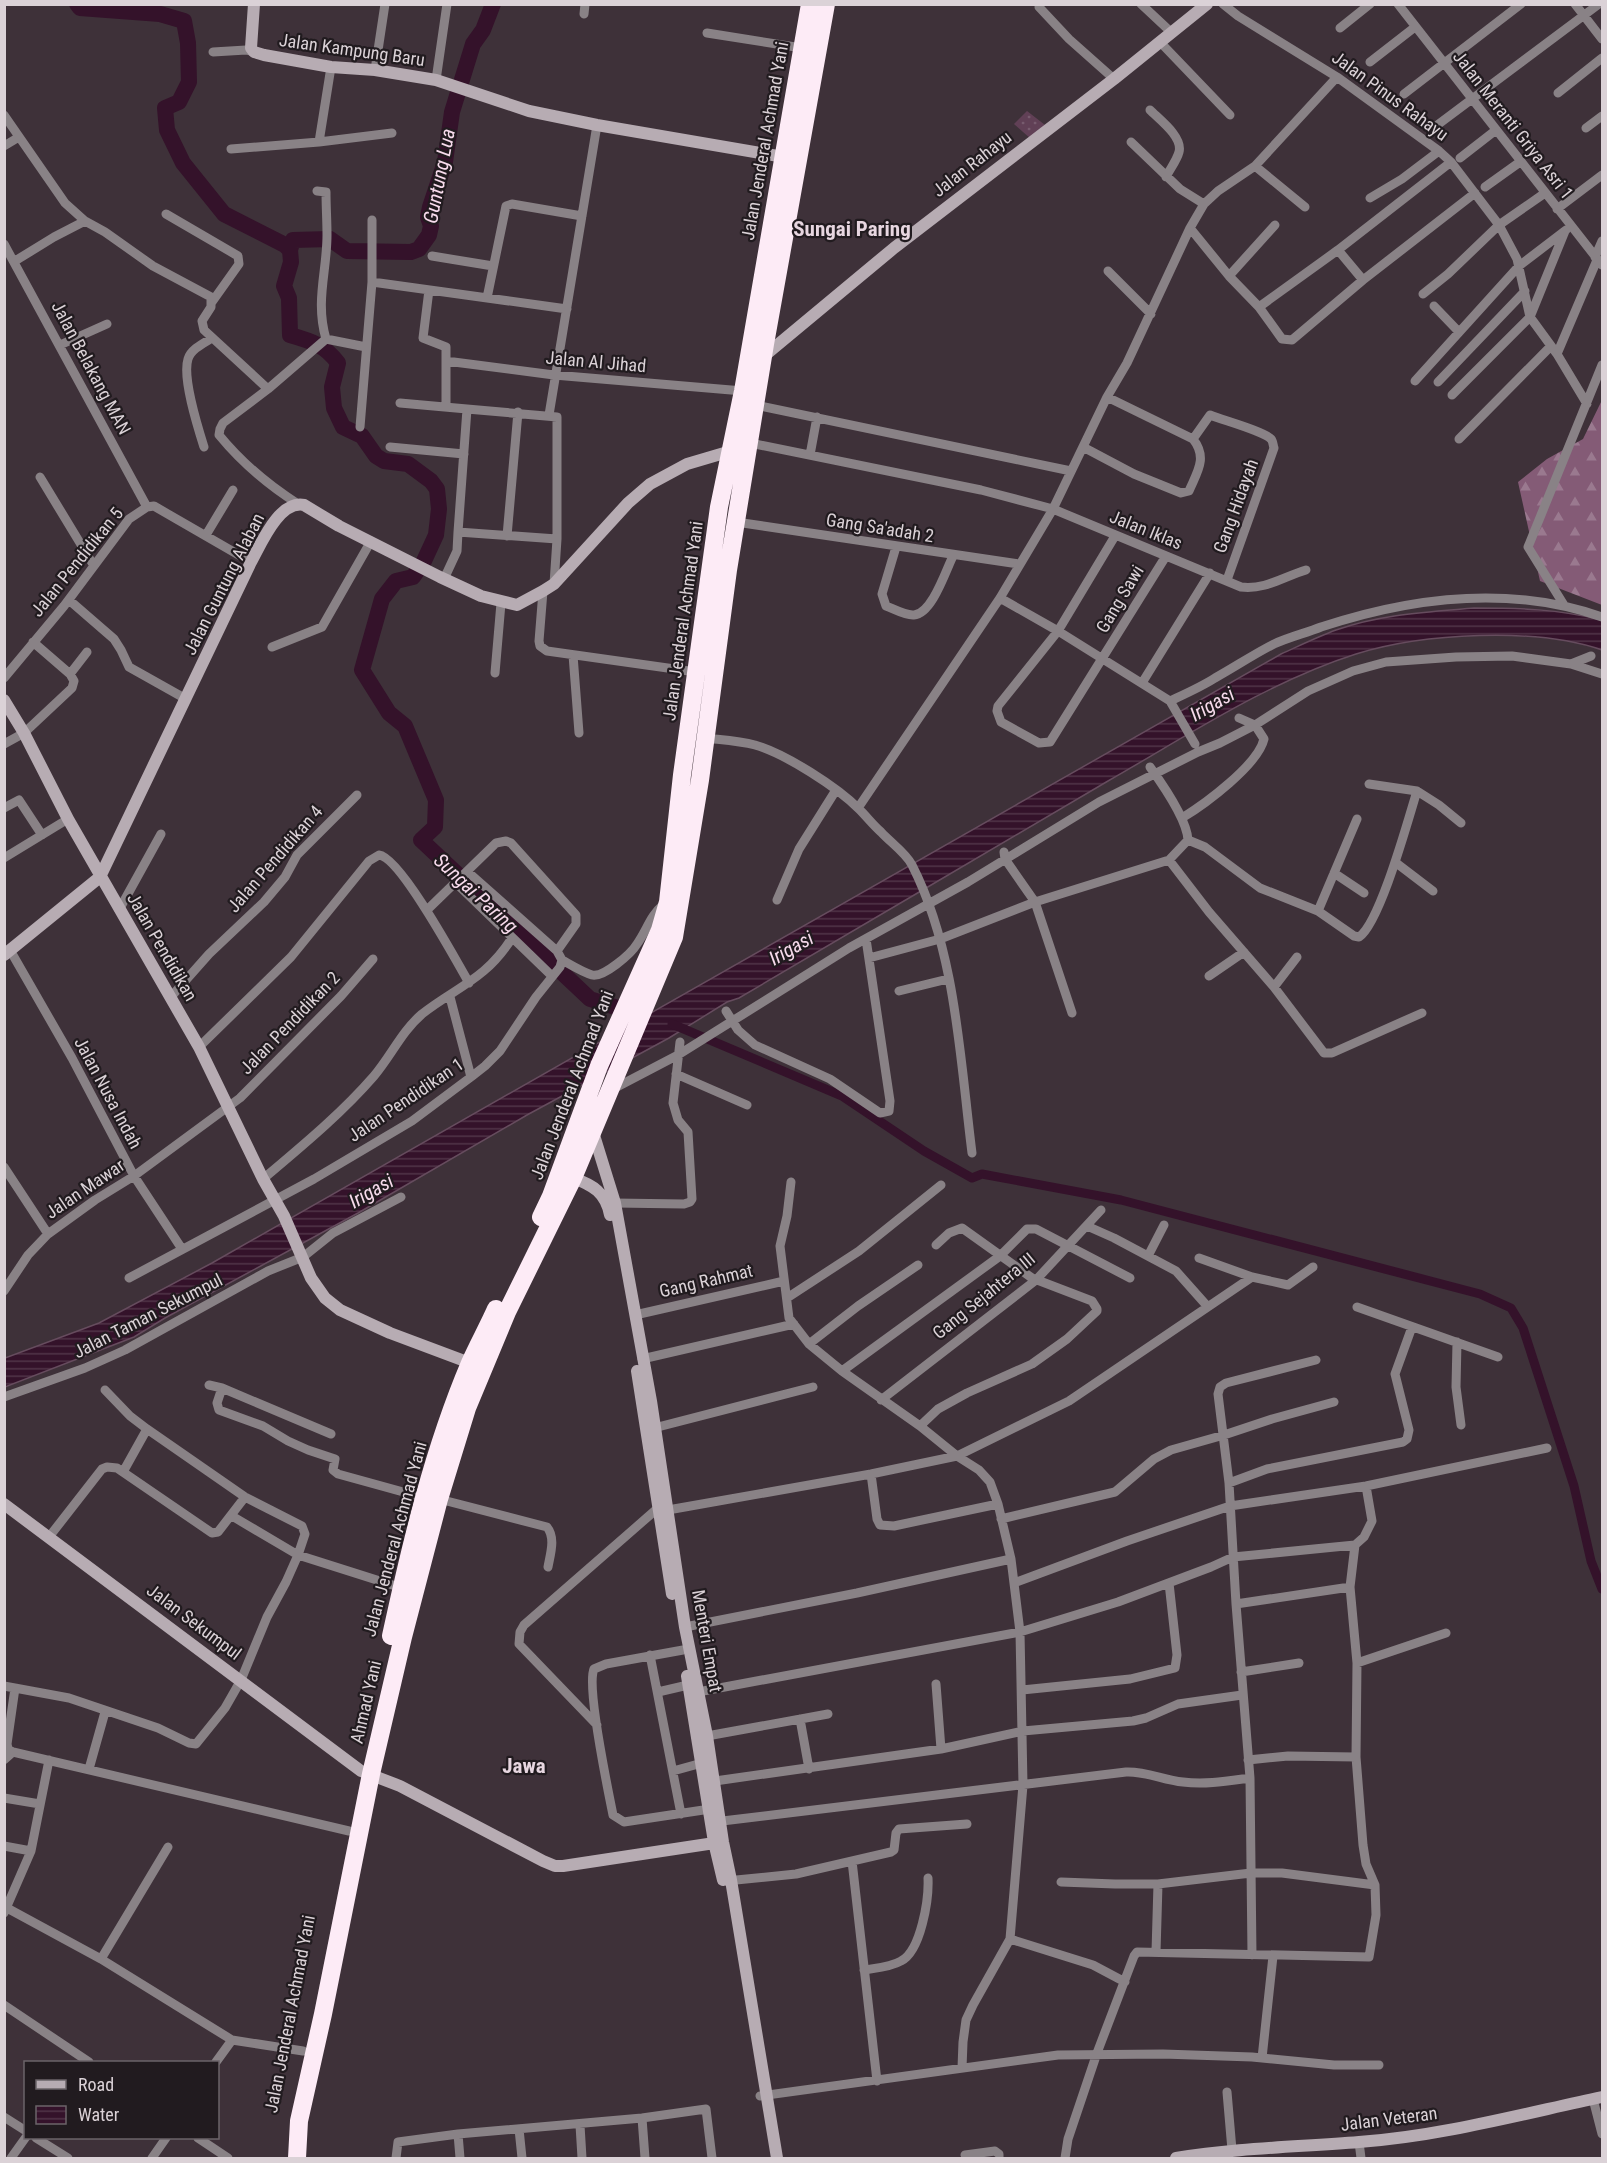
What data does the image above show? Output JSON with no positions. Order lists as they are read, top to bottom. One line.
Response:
{"streets":{"highway":["Jalan Jenderal Achmad Yani","Ahmad Yani"],"street":["Jalan Kampung Baru","Jalan Pinus Rahayu","Jalan Meranti Griya Asri 1","Jalan Rahayu","Jalan Al Jihad","Jalan Belakang MAN","Gang Hidayah","Gang Sa'adah 2","Jalan Iklas","Jalan Pendidikan 5","Jalan Guntung Alaban","Gang Sawi","Jalan Pendidikan 4","Jalan Pendidikan","Jalan Pendidikan 2","Jalan Nusa Indah","Jalan Pendidikan 1","Jalan Mawar","Gang Rahmat","Gang Sejahtera III","Jalan Taman Sekumpul","Jalan Sekumpul","Menteri Empat","Jalan Veteran"]},"crossings":[["Jalan Kampung Baru","Jalan Jenderal Achmad Yani"],["Jalan Jenderal Achmad Yani","Jalan Rahayu"],["Jalan Jenderal Achmad Yani","Jalan Al Jihad"],["Jalan Jenderal Achmad Yani","Gang Sa'adah 2"],["Jalan Jenderal Achmad Yani","Jalan Iklas"],["Jalan Jenderal Achmad Yani","Jalan Pendidikan"],["Jalan Jenderal Achmad Yani","Jalan Sekumpul"],["Jalan Jenderal Achmad Yani","Ahmad Yani"],["Jalan Belakang MAN","Jalan Pendidikan 5"],["Gang Hidayah","Jalan Iklas"],["Jalan Iklas","Gang Sawi"],["Jalan Pendidikan 5","Jalan Guntung Alaban"],["Jalan Guntung Alaban","Jalan Pendidikan"],["Jalan Guntung Alaban","Jalan Nusa Indah"],["Jalan Pendidikan 4","Jalan Pendidikan"],["Jalan Pendidikan","Jalan Pendidikan 2"],["Jalan Pendidikan","Jalan Pendidikan 1"],["Jalan Pendidikan","Jalan Mawar"],["Jalan Pendidikan","Jalan Taman Sekumpul"],["Jalan Pendidikan 2","Jalan Mawar"],["Jalan Nusa Indah","Jalan Pendidikan 1"],["Jalan Nusa Indah","Jalan Mawar"],["Gang Rahmat","Menteri Empat"],["Jalan Sekumpul","Menteri Empat"],["Jalan Sekumpul","Ahmad Yani"],["Menteri Empat","Ahmad Yani"]],"districts":["Sungai Paring","Jawa"],"water":["Guntung Lua","Irigasi","Sungai Paring"],"legend":["Road","Water"]}
